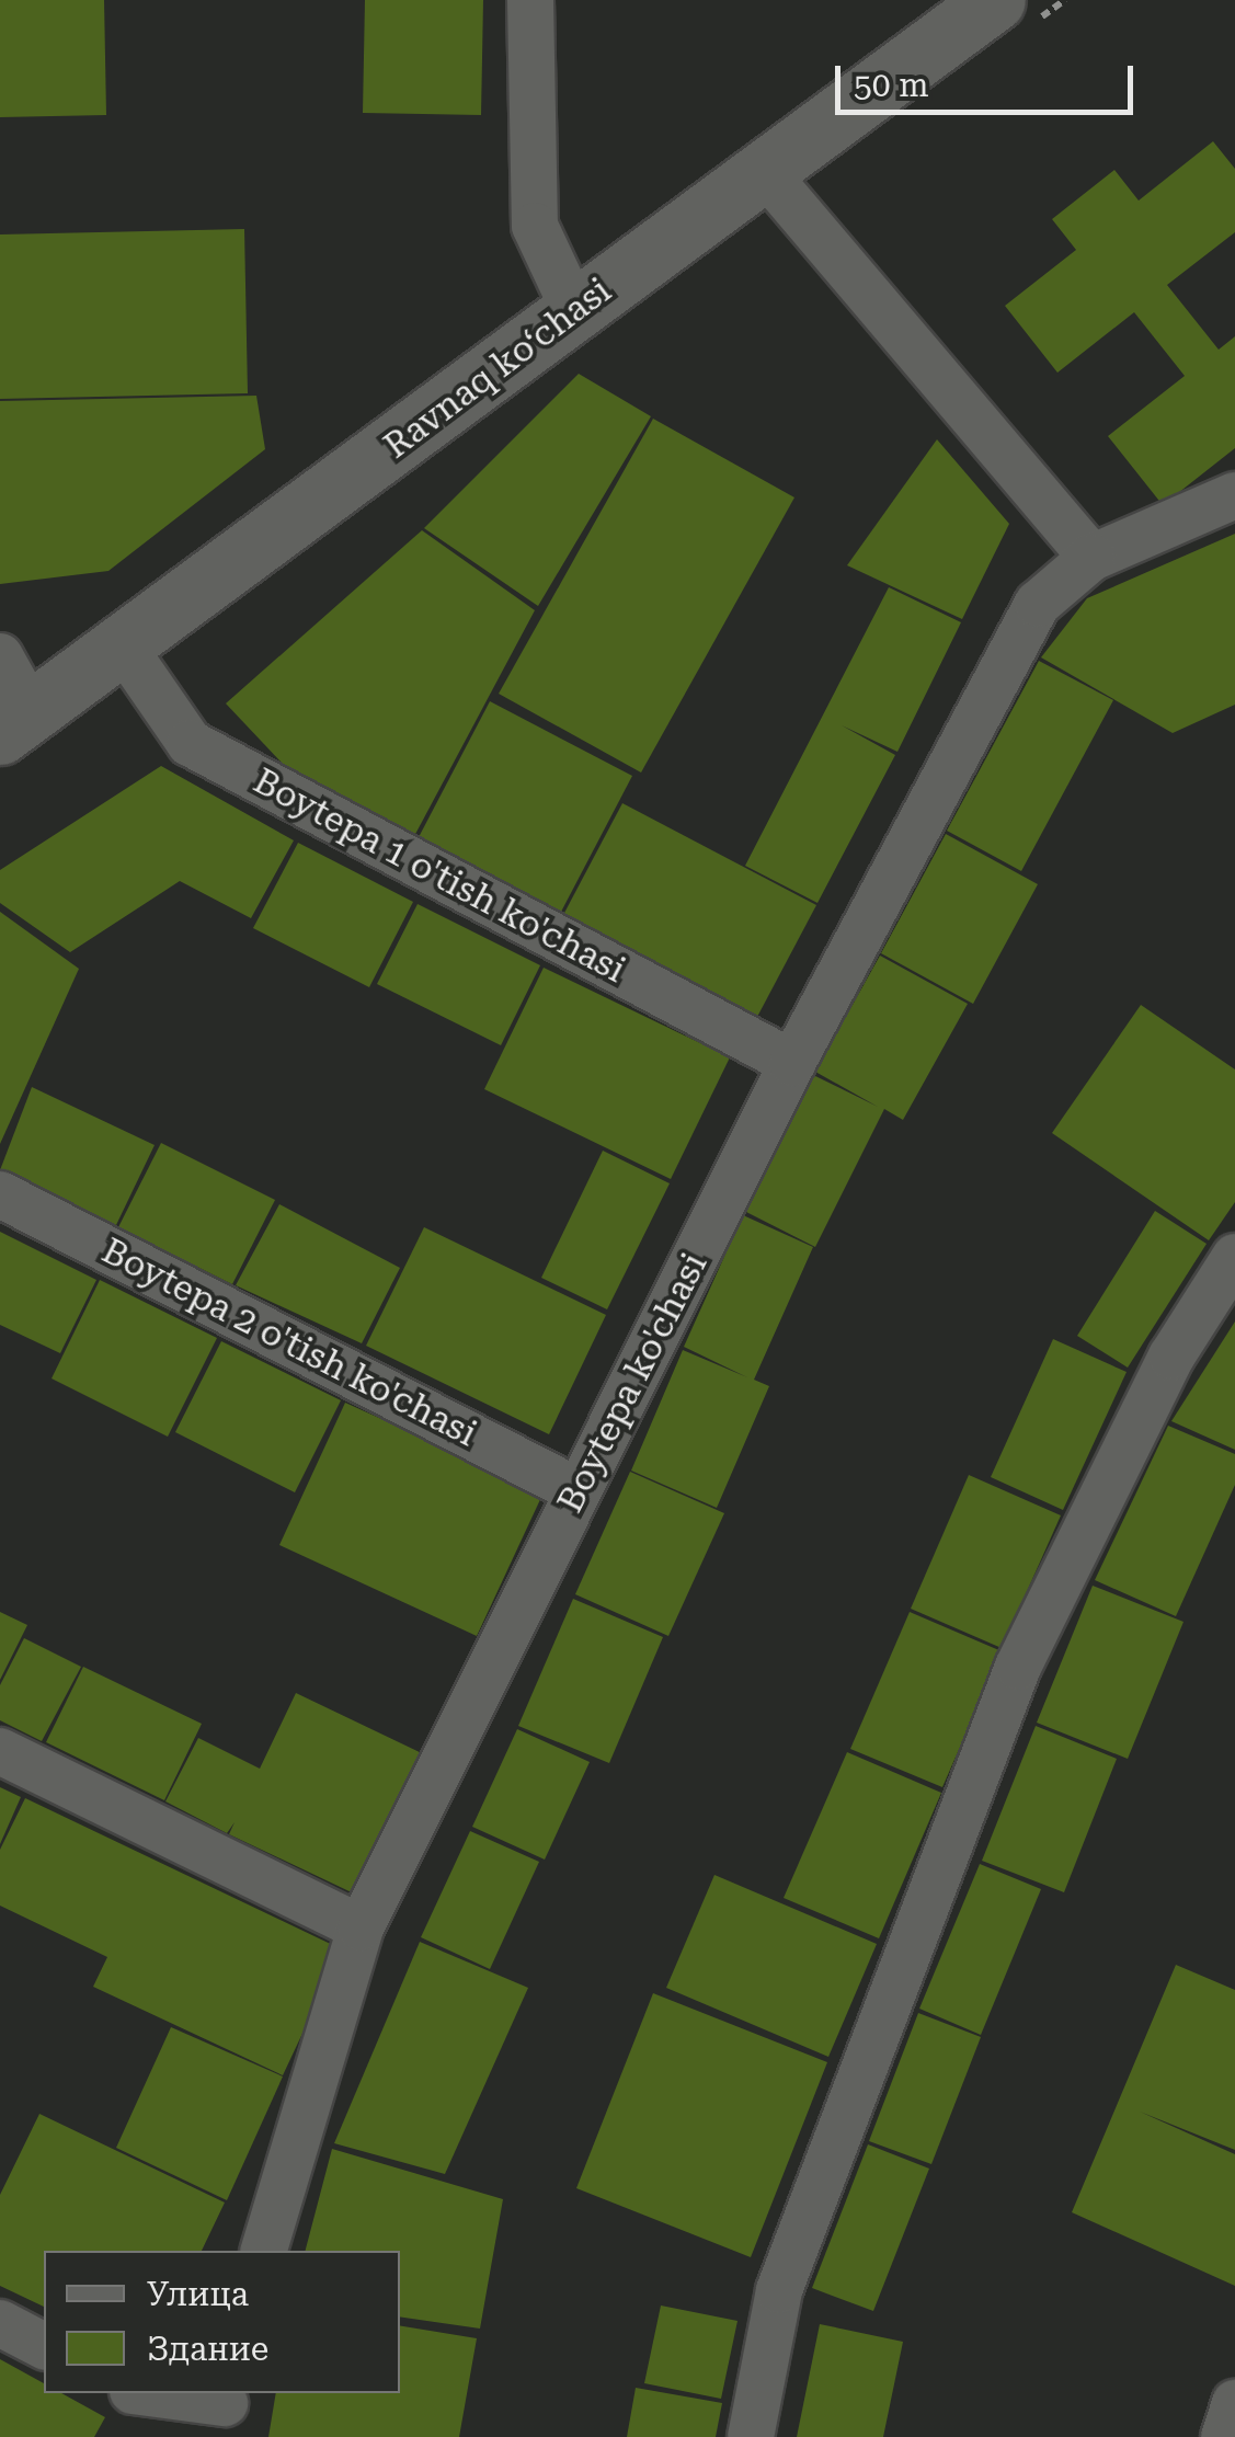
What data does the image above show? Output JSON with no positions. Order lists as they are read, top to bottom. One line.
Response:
{"streets":{"street":["Ravnaq ko‘chasi","Boytepa 1 o'tish ko'chasi","Boytepa 2 o'tish ko'chasi","Boytepa ko'chasi"]},"crossings":[["Ravnaq ko‘chasi","Boytepa 1 o'tish ko'chasi"],["Boytepa 1 o'tish ko'chasi","Boytepa ko'chasi"],["Boytepa 2 o'tish ko'chasi","Boytepa ko'chasi"]],"legend":["Улица","Здание"],"scale_bar":"50 m"}
